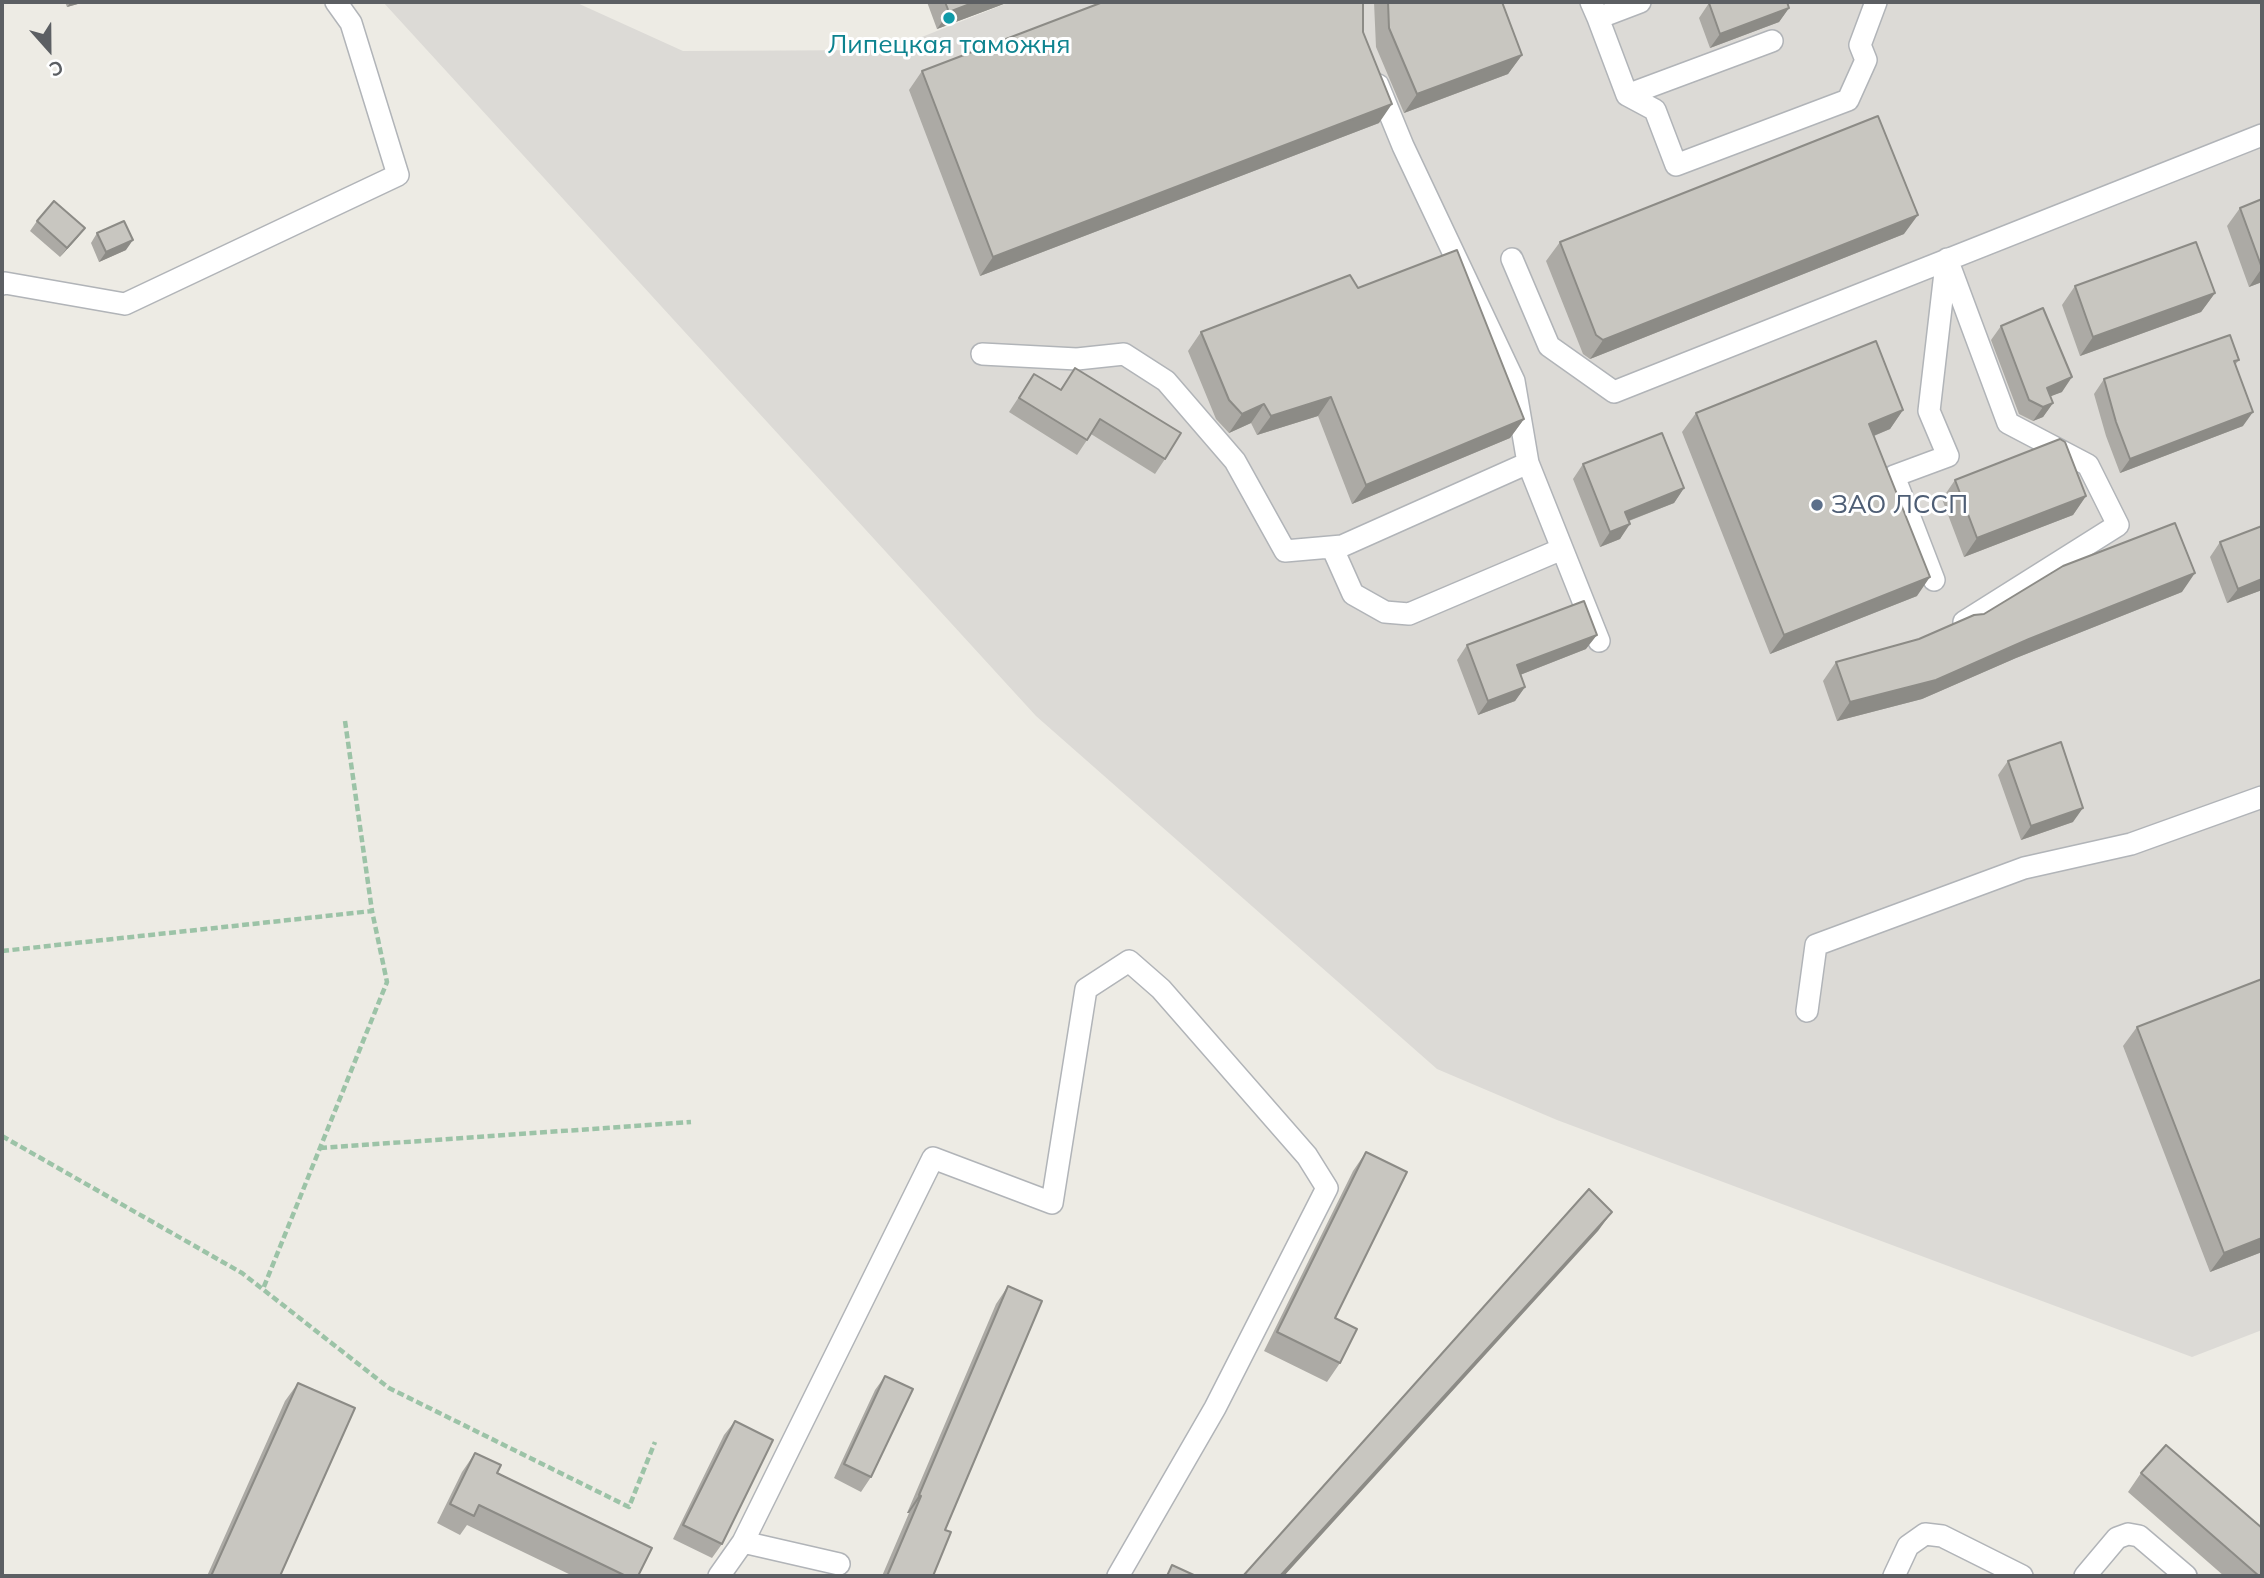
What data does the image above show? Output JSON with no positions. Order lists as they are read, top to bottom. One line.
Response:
{"places":["Липецкая таможня","ЗАО ЛССП"],"north":"bottom"}
